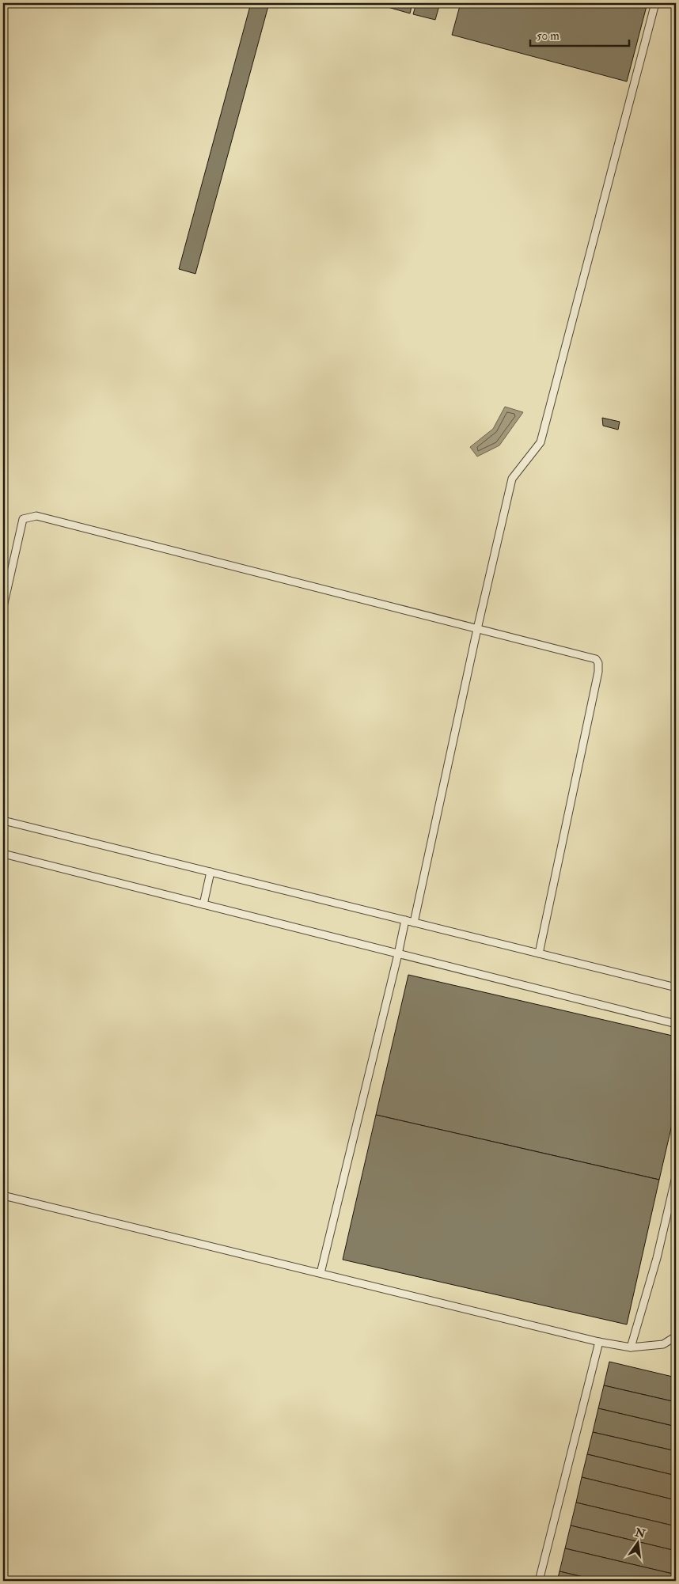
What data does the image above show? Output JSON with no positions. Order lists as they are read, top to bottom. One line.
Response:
{"scale_bar":"50 m","north":"top"}
